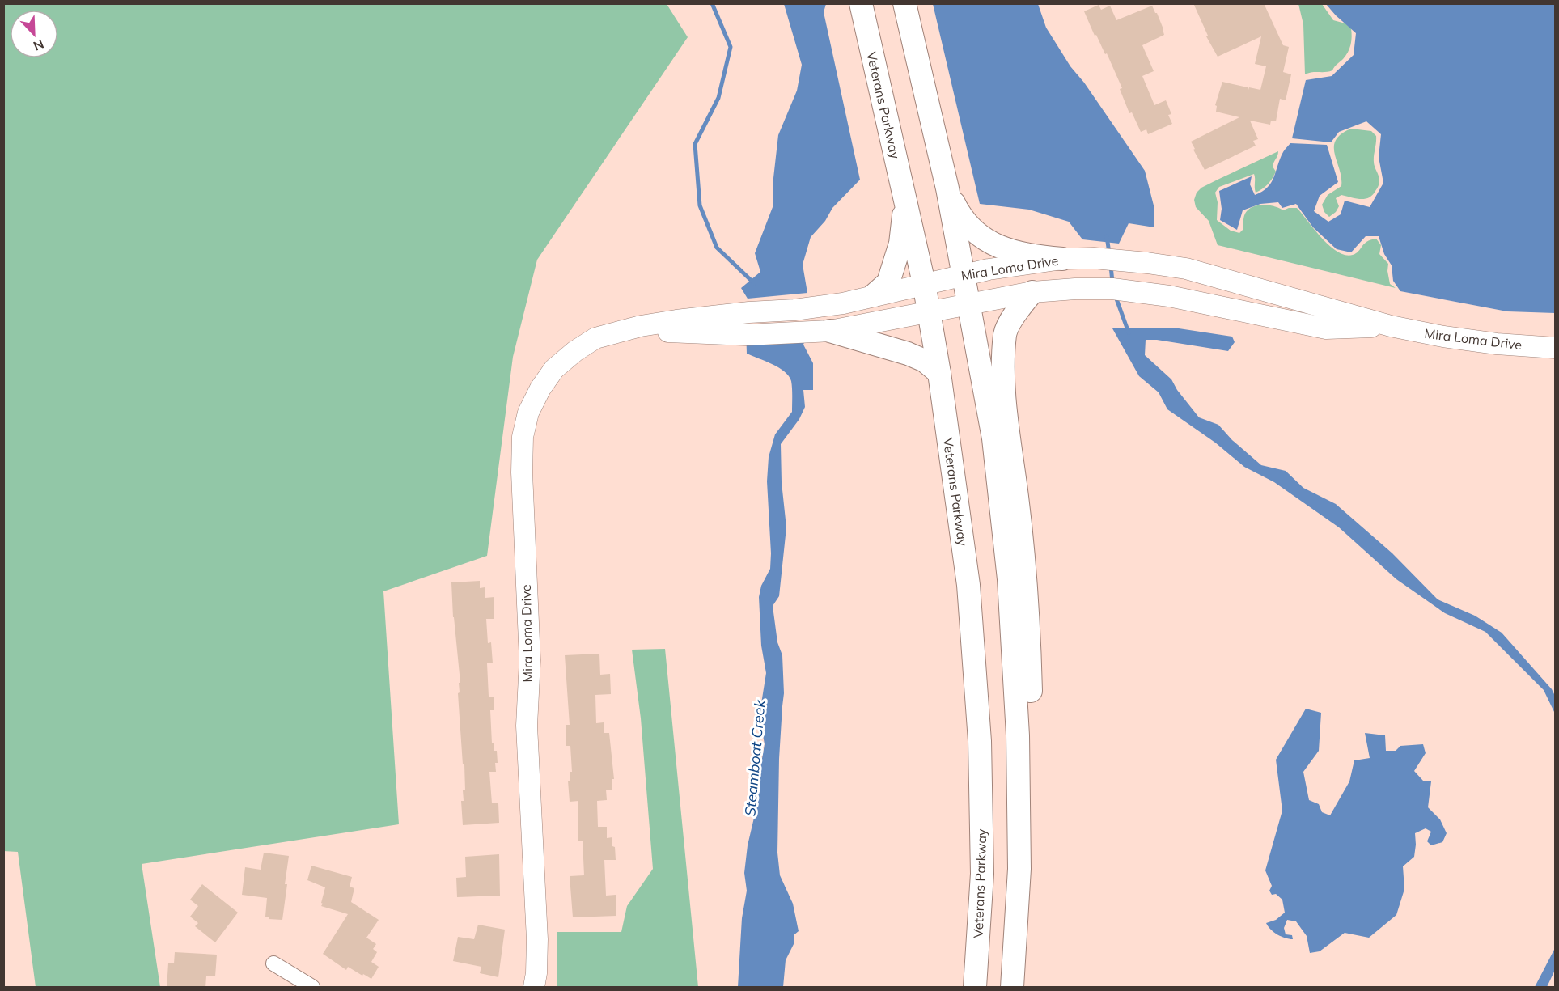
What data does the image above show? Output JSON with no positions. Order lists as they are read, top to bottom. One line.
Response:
{"streets":{"main road":["Veterans Parkway"],"street":["Mira Loma Drive"]},"crossings":[["Veterans Parkway","Mira Loma Drive"]],"water":["Steamboat Creek"],"north":"bottom right"}
